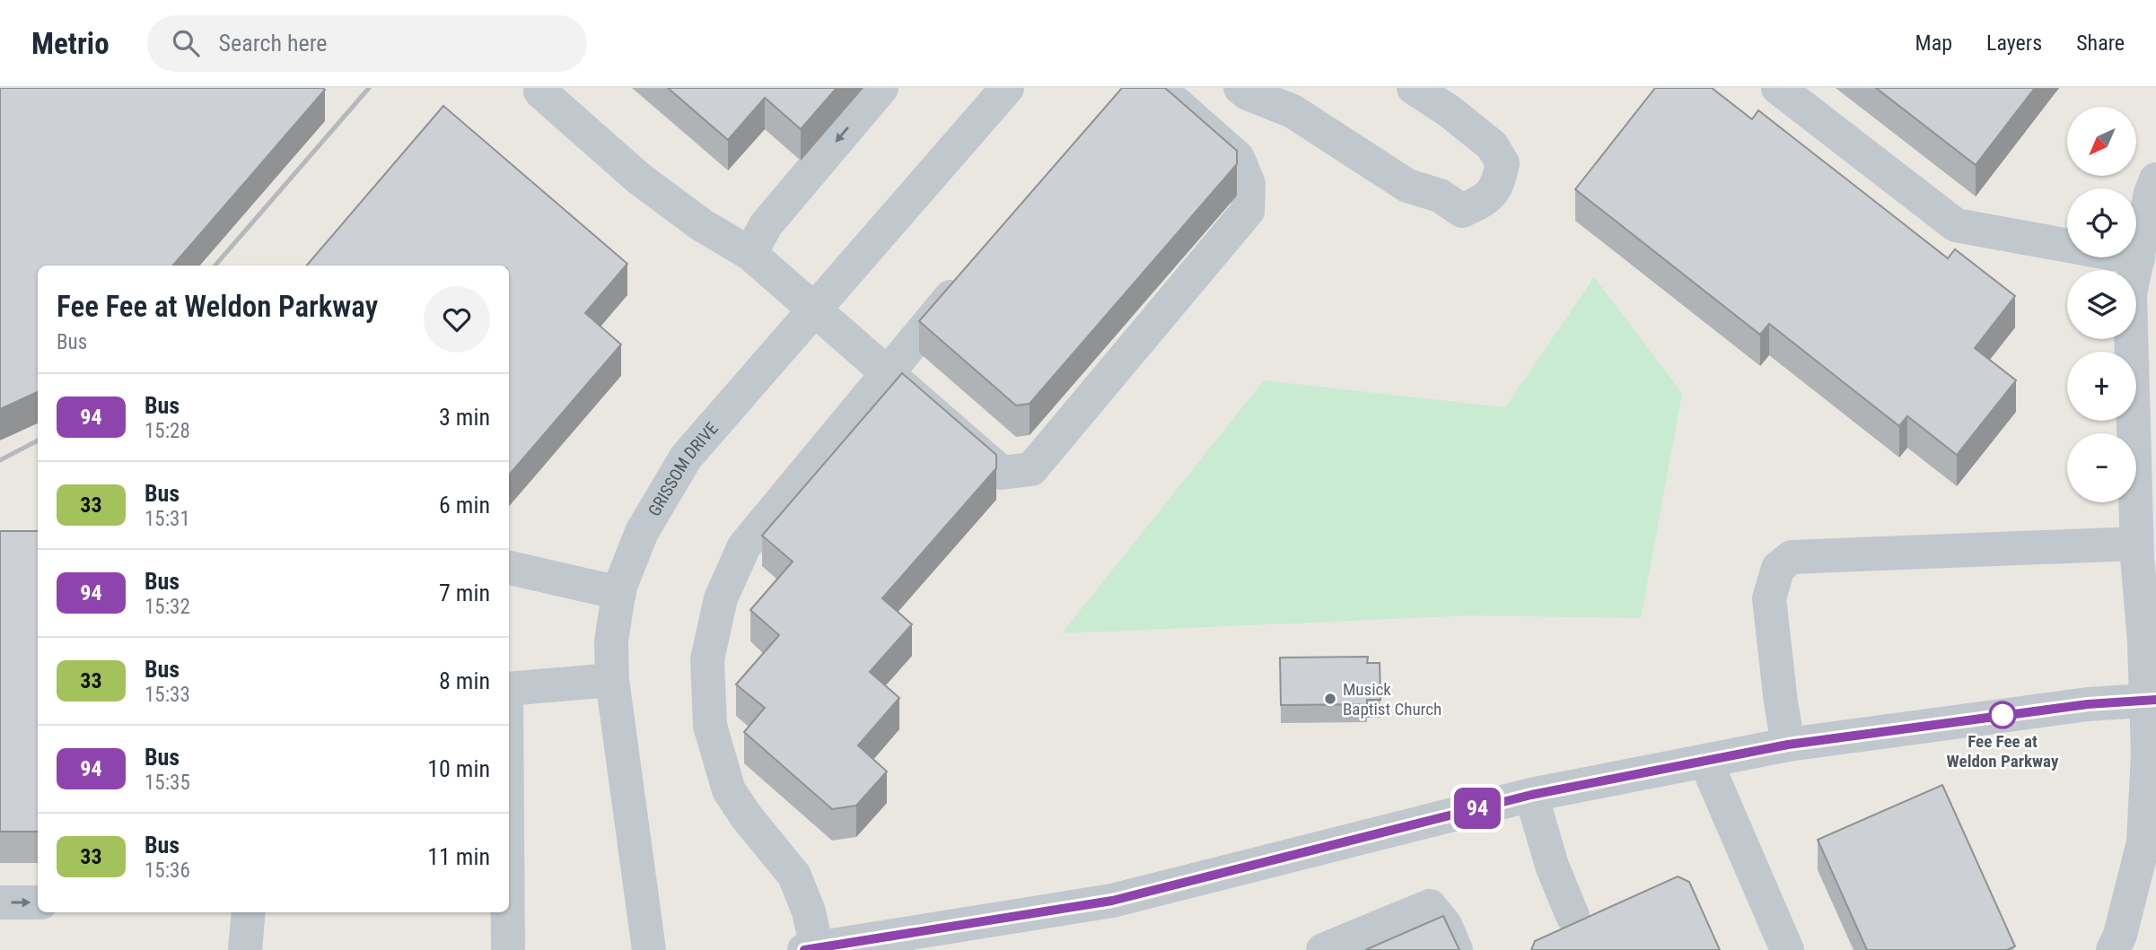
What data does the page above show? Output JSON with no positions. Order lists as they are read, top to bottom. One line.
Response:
{"streets":{"street":["GRISSOM DRIVE"]},"places":["Musick Baptist Church","Fee Fee at Weldon Parkway"],"lines":["bus line 94"],"north":"bottom left","page":{"header":"Metrio","search":"Search here","nav":["Map","Layers","Share"],"on_map":"94","map_buttons":["+","−"],"heading":["Fee Fee at Weldon Parkway","Bus"],"list":[{"mark":"94","name":"Bus","note":"15:28","value":"3 min"},{"mark":"33","name":"Bus","note":"15:31","value":"6 min"},{"mark":"94","name":"Bus","note":"15:32","value":"7 min"},{"mark":"33","name":"Bus","note":"15:33","value":"8 min"},{"mark":"94","name":"Bus","note":"15:35","value":"10 min"},{"mark":"33","name":"Bus","note":"15:36","value":"11 min"}]}}
